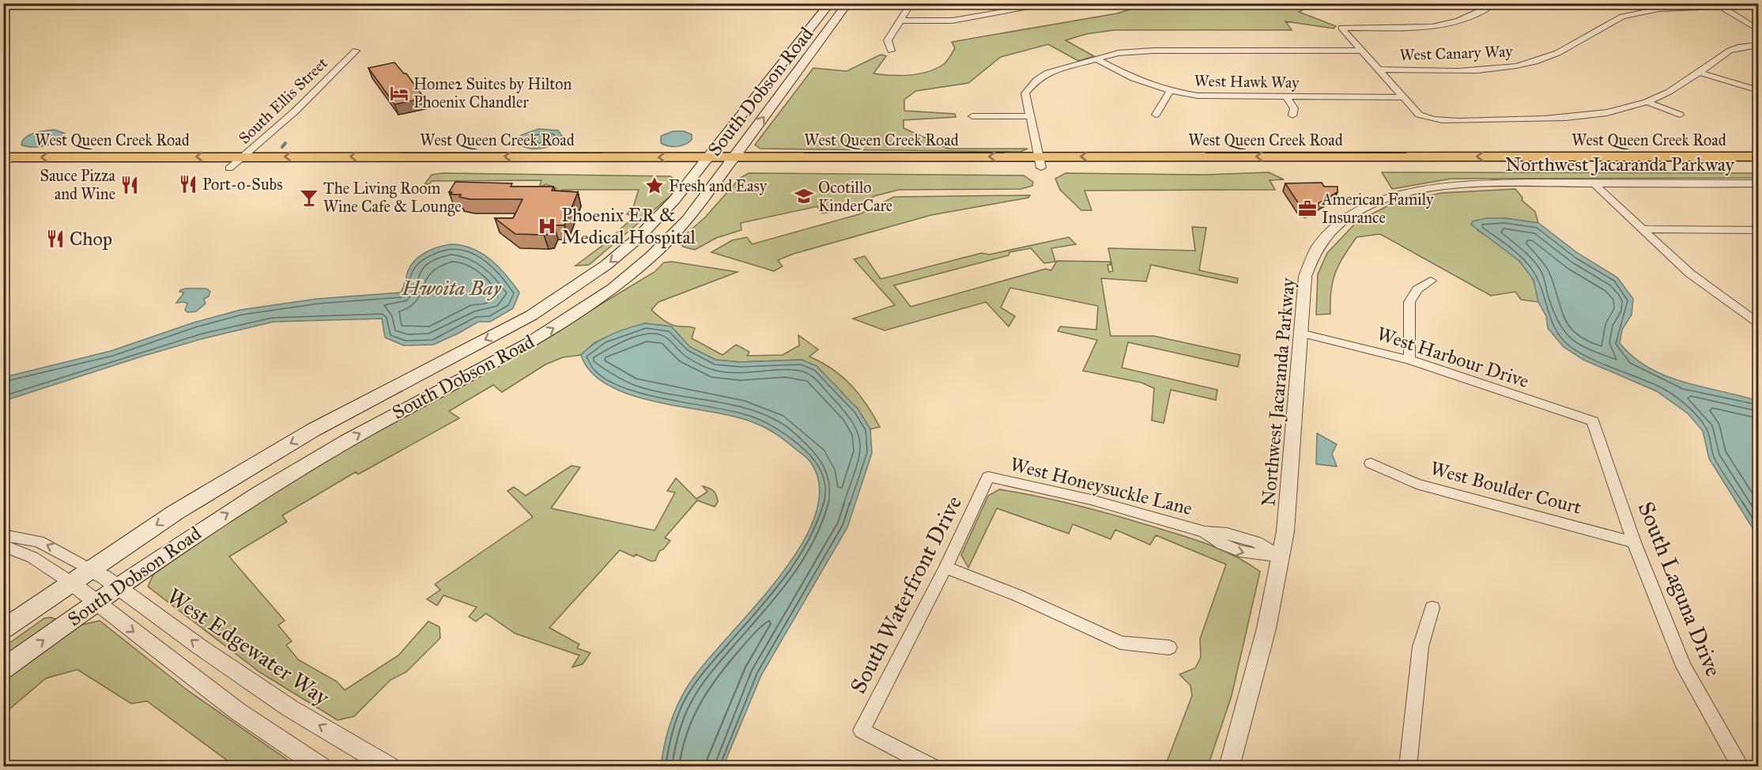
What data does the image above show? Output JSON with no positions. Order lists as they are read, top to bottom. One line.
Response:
{"streets":{"main road":["South Dobson Road","West Queen Creek Road"],"street":["West Canary Way","West Hawk Way","South Ellis Street","Northwest Jacaranda Parkway","West Harbour Drive","West Honeysuckle Lane","West Boulder Court","South Laguna Drive","South Waterfront Drive","West Edgewater Way"]},"crossings":[["South Dobson Road","West Queen Creek Road"],["South Dobson Road","West Edgewater Way"],["South Ellis Street","West Queen Creek Road"],["Northwest Jacaranda Parkway","West Harbour Drive"],["Northwest Jacaranda Parkway","West Honeysuckle Lane"],["West Harbour Drive","South Laguna Drive"],["West Honeysuckle Lane","South Waterfront Drive"],["West Boulder Court","South Laguna Drive"]],"water":["Hwoita Bay"],"places":{"hotel":["Home2 Suites by Hilton Phoenix Chandler"],"restaurant":["Port-o-Subs","Sauce Pizza and Wine","Chop"],"place":["Fresh and Easy"],"school or university":["Ocotillo KinderCare"],"bar":["The Living Room Wine Cafe & Lounge"],"office":["American Family Insurance"],"hospital":["Phoenix ER & Medical Hospital"]}}
